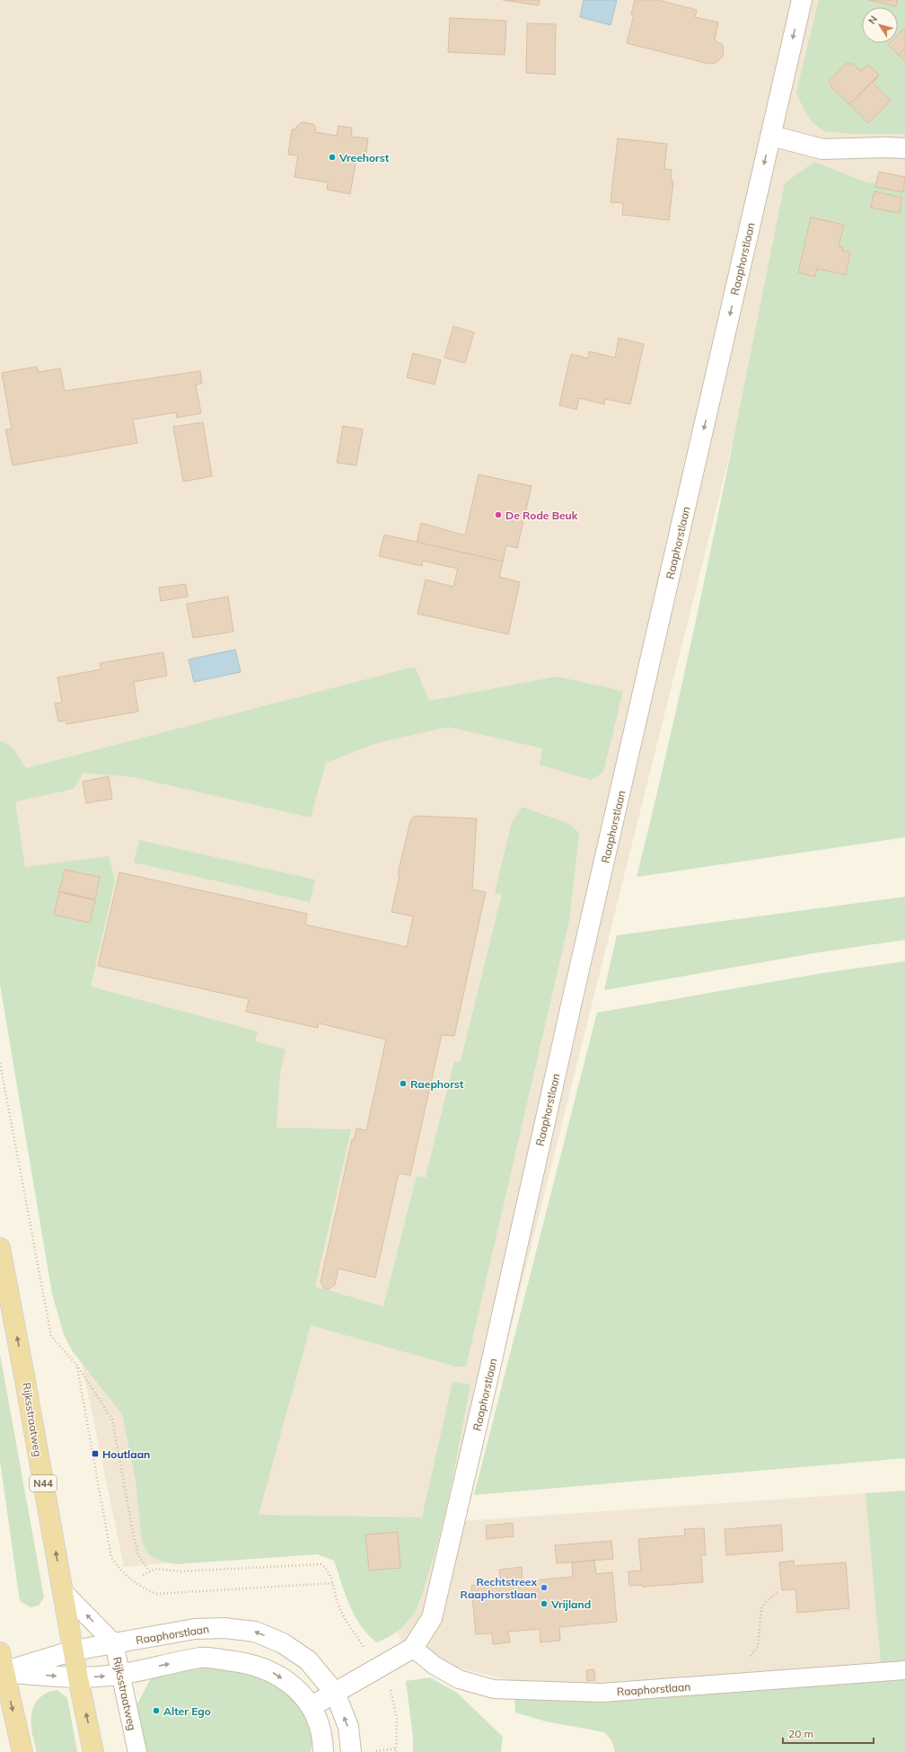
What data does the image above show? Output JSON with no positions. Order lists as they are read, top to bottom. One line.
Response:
{"streets":{"main road":["Rijksstraatweg","N44"],"street":["Raaphorstlaan"]},"crossings":[["Raaphorstlaan","Rijksstraatweg"]],"one_way":["Raaphorstlaan"],"places":{"other":["Vreehorst","De Rode Beuk","Raephorst","Rechtstreex Raaphorstlaan","Vrijland","Alter Ego"],"transit":["Houtlaan"]},"scale_bar":"20 m","north":"top left"}
